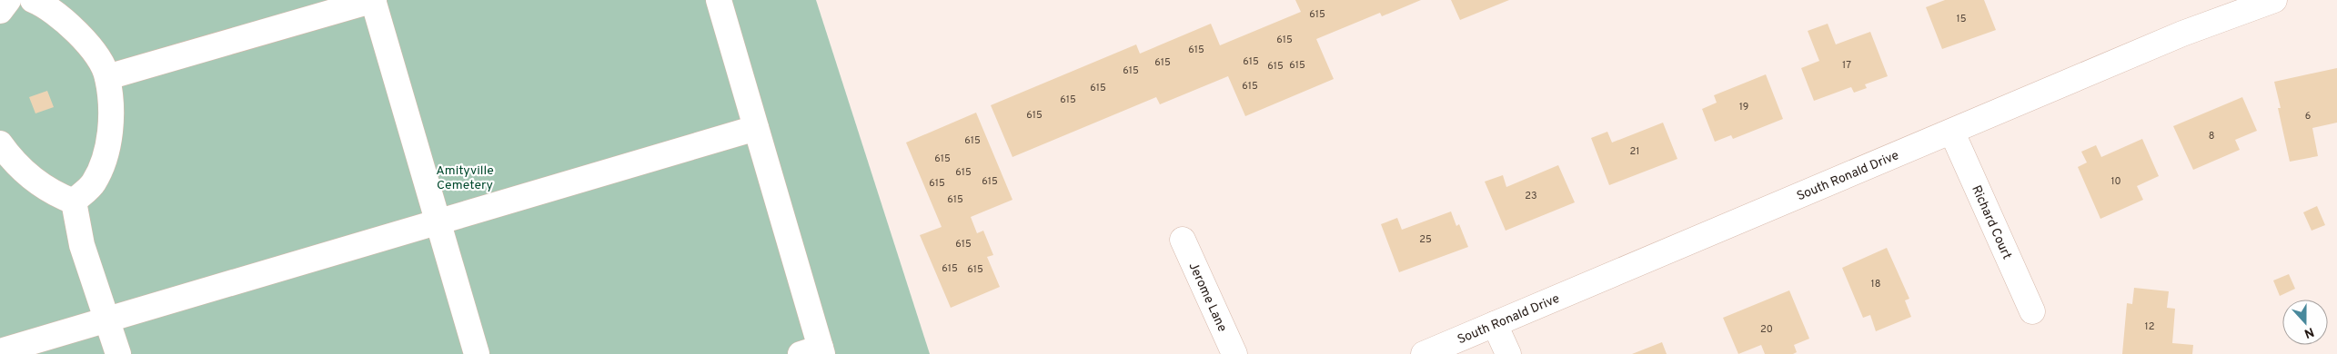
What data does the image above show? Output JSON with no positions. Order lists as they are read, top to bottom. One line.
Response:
{"streets":{"street":["South Ronald Drive","Richard Court","Jerome Lane"]},"crossings":[["South Ronald Drive","Richard Court"]],"parks":["Amityville Cemetery"],"house_numbers":["615","15","615","615","615","615","615","17","615","615","615","615","615","19","615","6","8","615","21","615","615","615","10","615","23","615","25","615","615","615","18","12","20"],"north":"bottom"}
